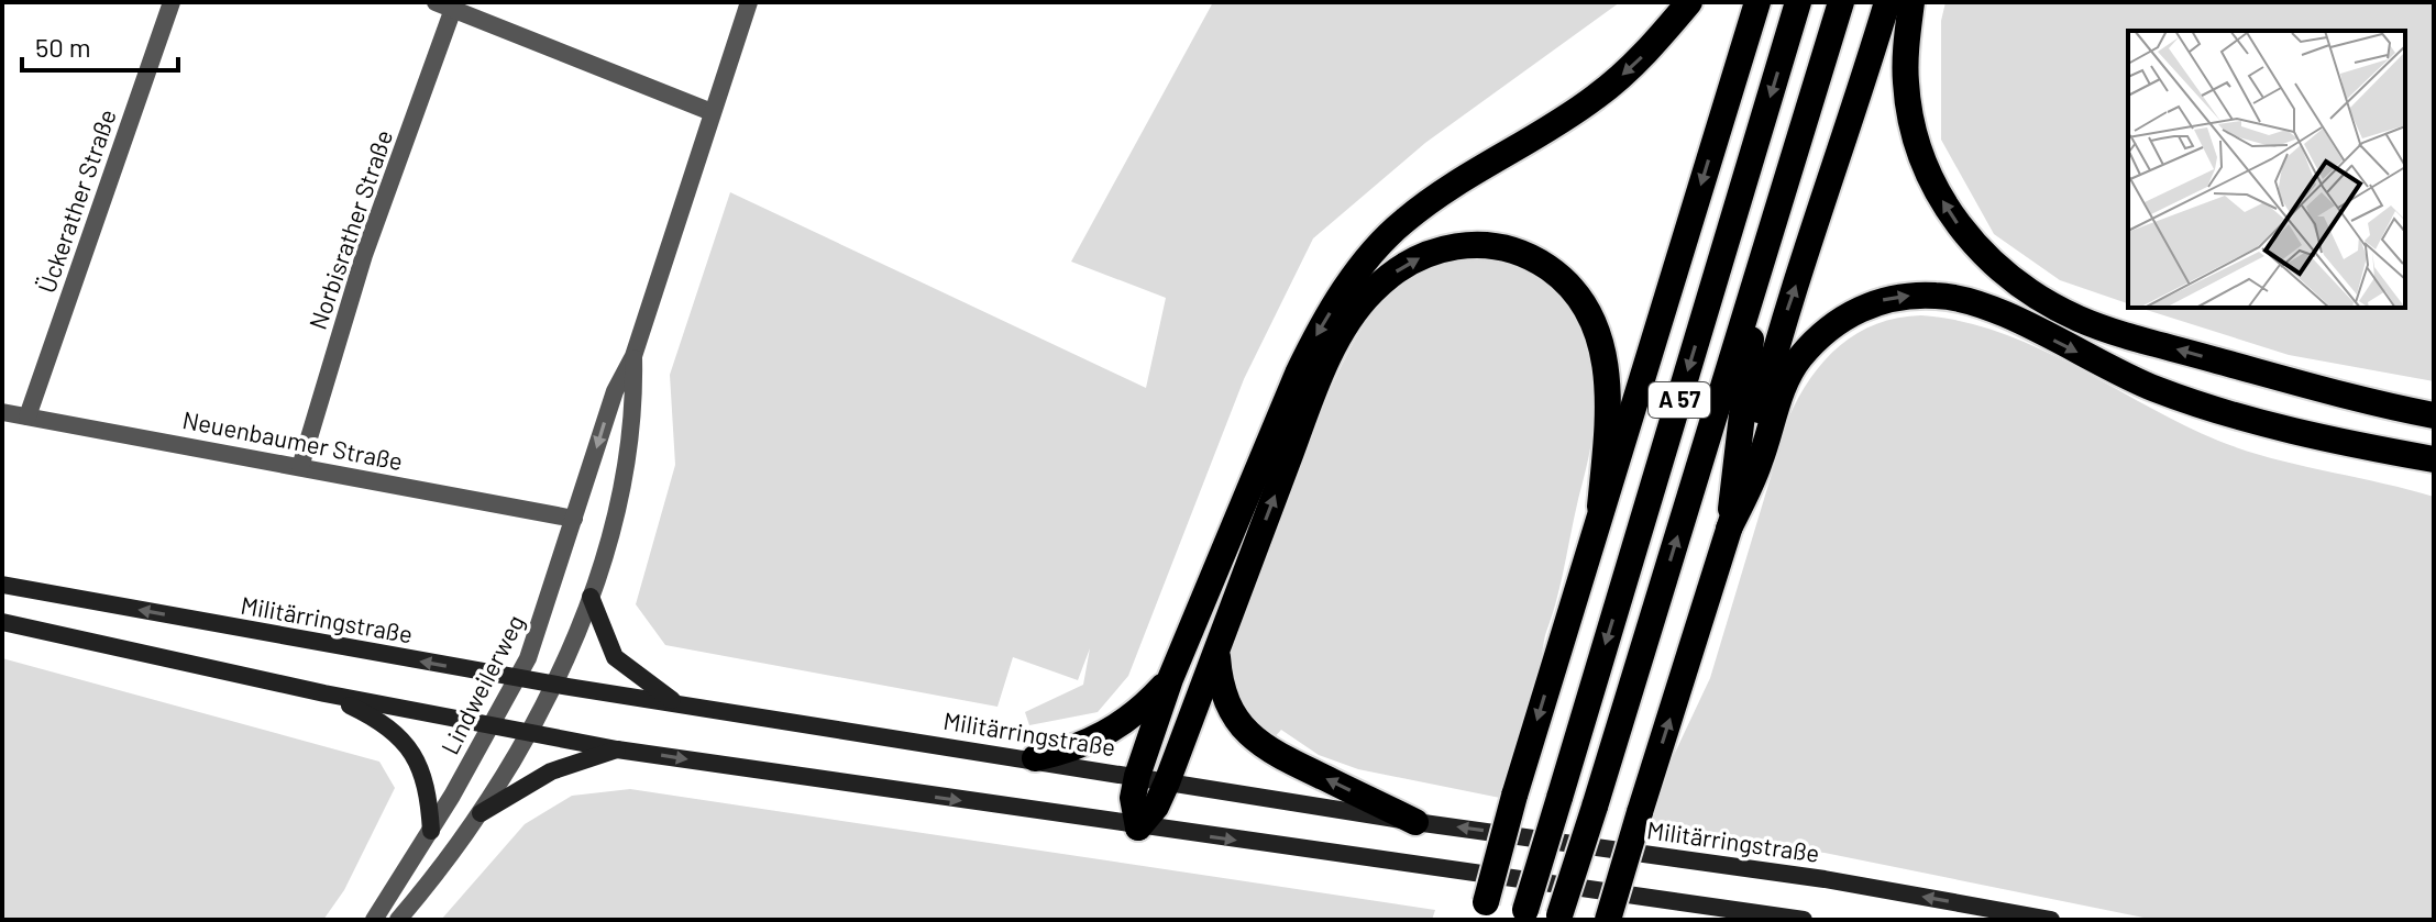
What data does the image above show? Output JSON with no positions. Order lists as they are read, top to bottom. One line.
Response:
{"streets":{"highway":["A 57"],"main road":["Militärringstraße"],"street":["Ückerather Straße","Norbisrather Straße","Neuenbaumer Straße","Lindweilerweg"]},"crossings":[["Ückerather Straße","Neuenbaumer Straße"],["Norbisrather Straße","Neuenbaumer Straße"],["Neuenbaumer Straße","Lindweilerweg"],["Militärringstraße","Lindweilerweg"]],"scale_bar":"50 m"}
